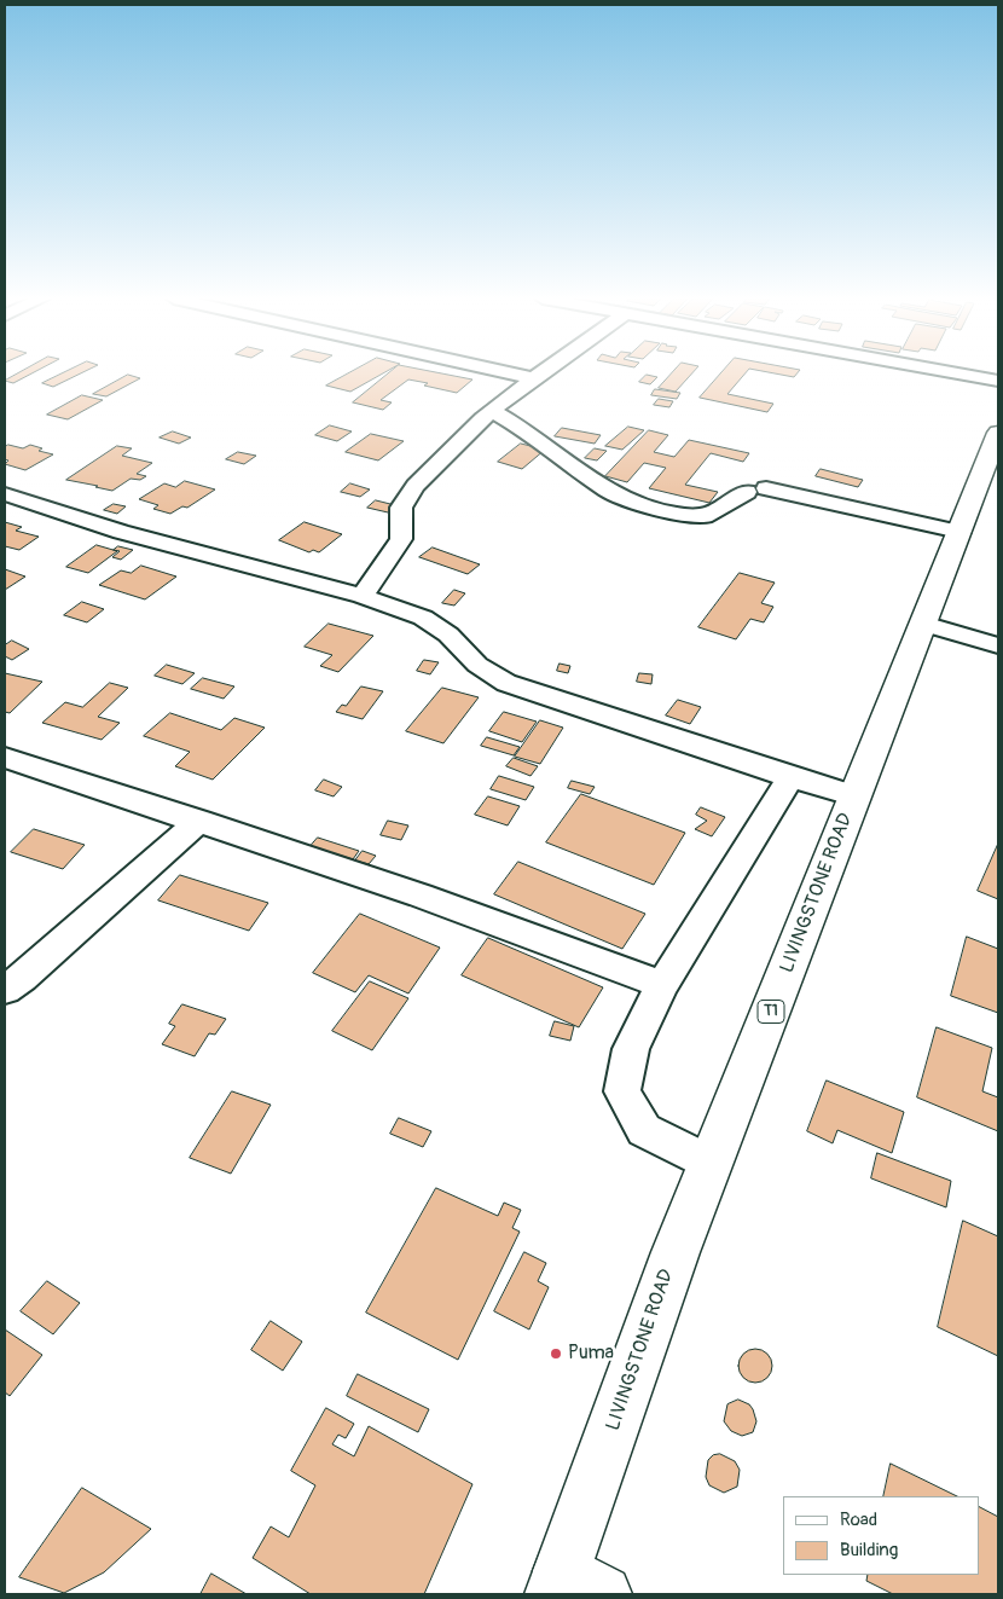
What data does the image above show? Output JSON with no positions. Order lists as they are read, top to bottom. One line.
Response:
{"streets":{"highway":["LIVINGSTONE ROAD","T1"]},"places":["Puma"],"legend":["Road","Building"]}
